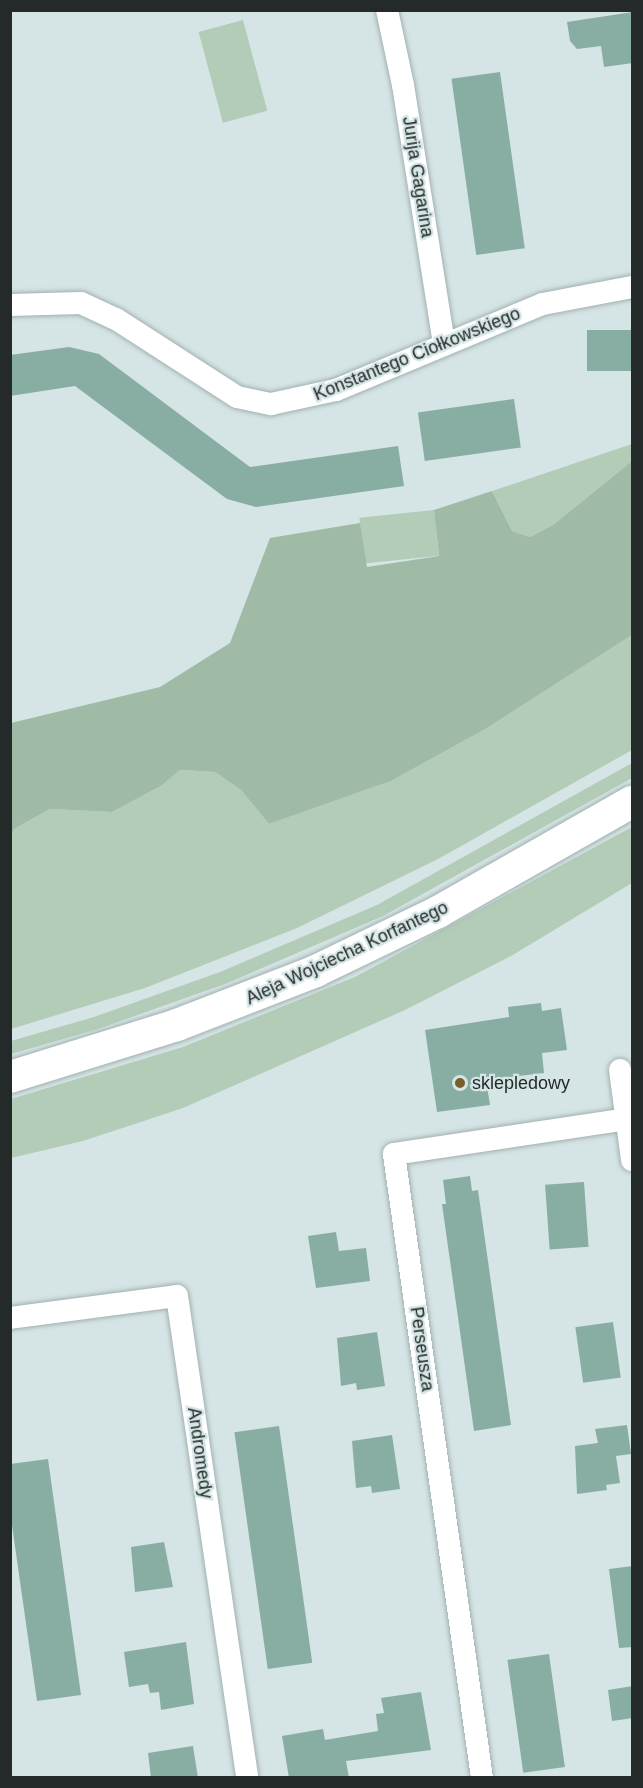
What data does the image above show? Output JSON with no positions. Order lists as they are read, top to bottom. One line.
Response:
{"streets":{"main road":["Aleja Wojciecha Korfantego"],"street":["Jurija Gagarina","Konstantego Ciołkowskiego","Perseusza","Andromedy"]},"crossings":[["Jurija Gagarina","Konstantego Ciołkowskiego"]],"places":["sklepledowy"]}
